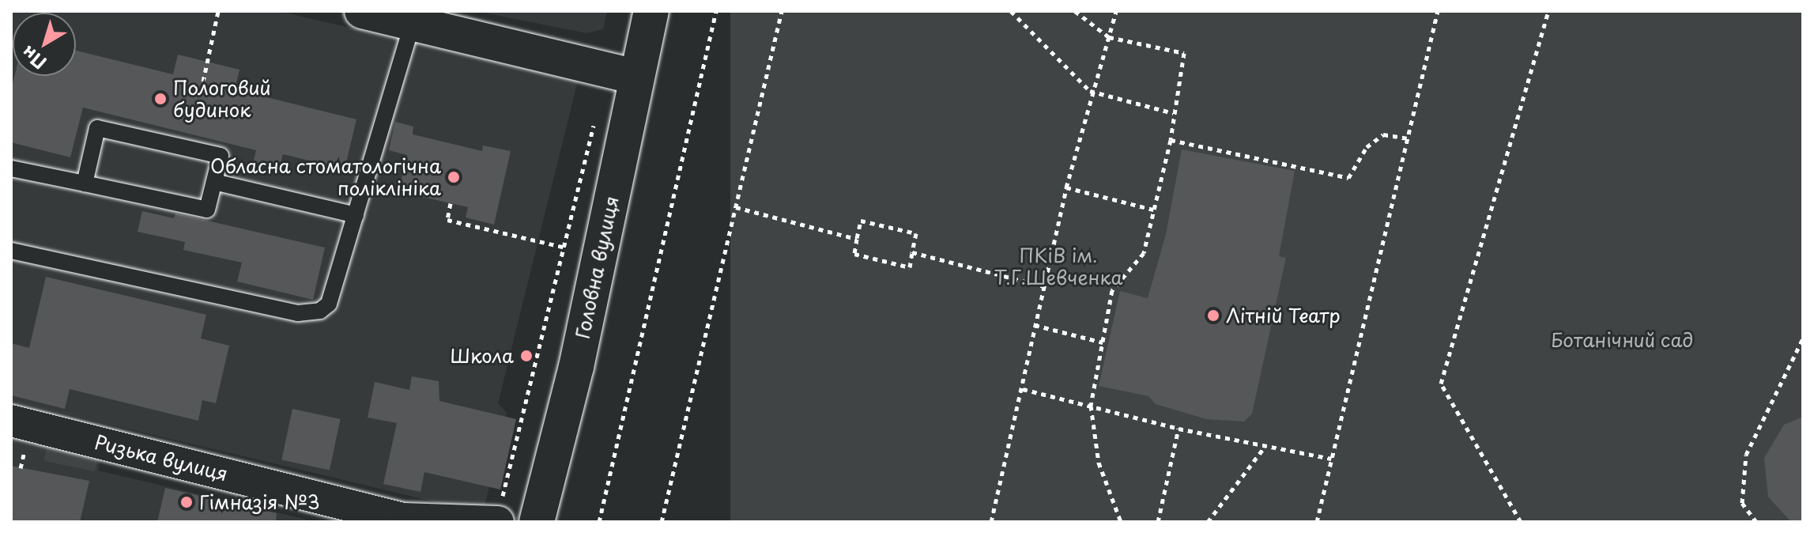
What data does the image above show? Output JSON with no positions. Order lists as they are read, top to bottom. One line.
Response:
{"streets":{"main road":["Головна вулиця"],"street":["Ризька вулиця"]},"parks":["ПКіВ ім. Т.Г.Шевченка","Ботанічний сад"],"places":["Пологовий будинок","Обласна стоматологічна поліклініка","Літній Театр","Школа","Гімназія №3"],"north":"bottom left"}
